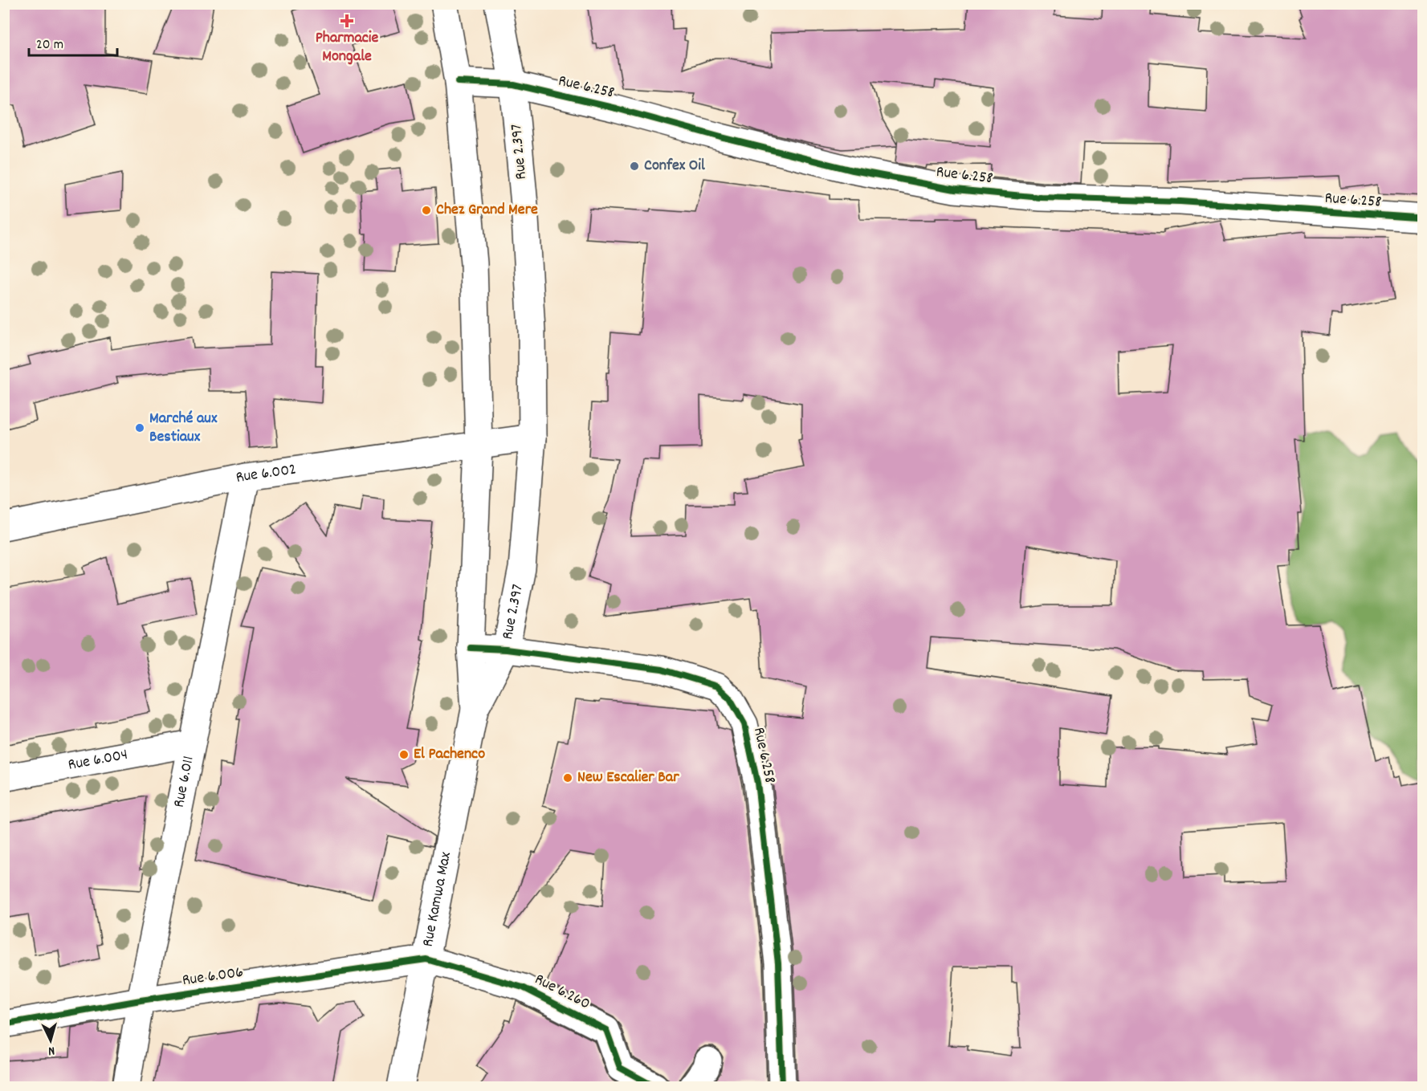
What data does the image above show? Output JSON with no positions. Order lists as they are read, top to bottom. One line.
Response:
{"streets":{"street":["Rue 6.258","Rue 2.397","Rue 6.002","Rue 6.004","Rue 6.011","Rue Kamwa Max","Rue 6.006","Rue 6.260"]},"crossings":[["Rue 6.258","Rue 2.397"],["Rue 2.397","Rue 6.002"],["Rue 2.397","Rue Kamwa Max"],["Rue 6.002","Rue 6.011"],["Rue 6.004","Rue 6.011"],["Rue 6.011","Rue 6.006"],["Rue Kamwa Max","Rue 6.006"],["Rue Kamwa Max","Rue 6.260"],["Rue 6.006","Rue 6.260"]],"places":{"health":["Pharmacie Mongale"],"other":["Confex Oil","Chez Grand Mere","Marché aux Bestiaux","El Pachenco","New Escalier Bar"]},"scale_bar":"20 m","north":"bottom"}
